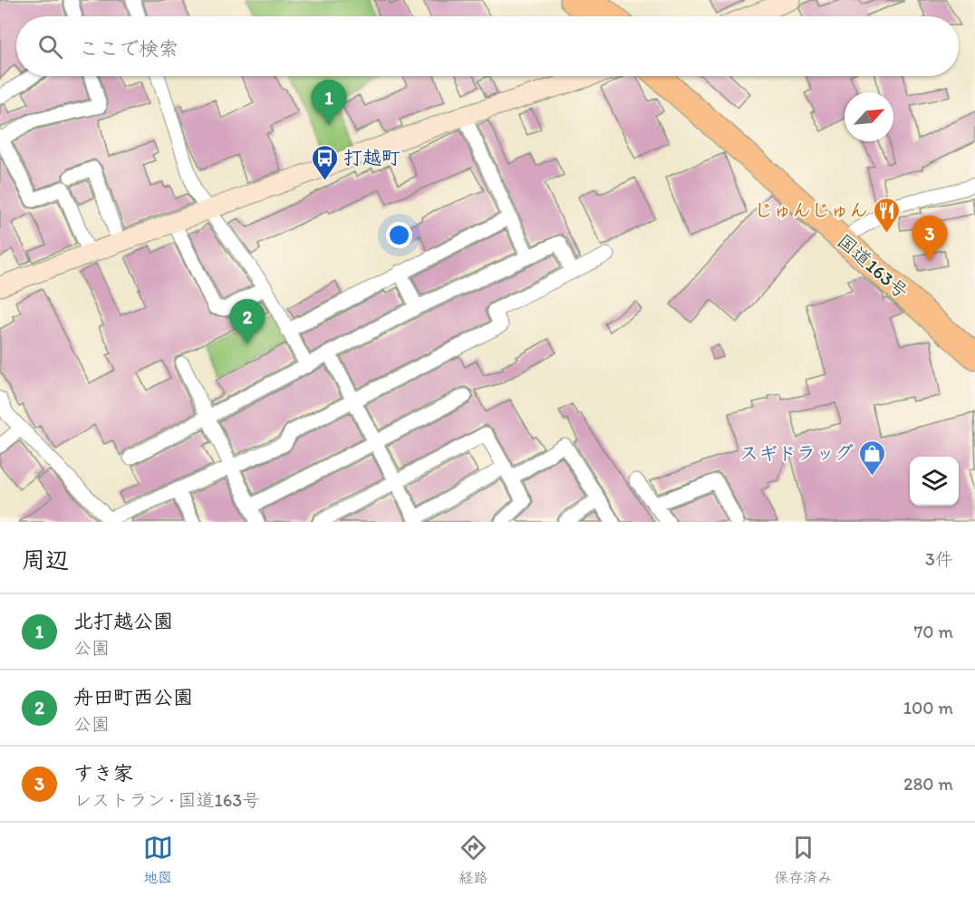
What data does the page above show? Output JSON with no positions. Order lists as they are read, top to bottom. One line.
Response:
{"streets":{"highway":["国道163号"]},"places":{"bus stop":["打越町"],"restaurant":["じゅんじゅん"],"shop":["スギドラッグ"]},"north":"top right","page":{"search":"ここで検索","pins":["1","3","2"],"heading":["周辺","3件"],"list":[{"mark":"1","name":"北打越公園","note":"公園","value":"70 m"},{"mark":"2","name":"舟田町西公園","note":"公園","value":"100 m"},{"mark":"3","name":"すき家","note":"レストラン · 国道163号","value":"280 m"}],"nav":["地図","経路","保存済み"]}}
